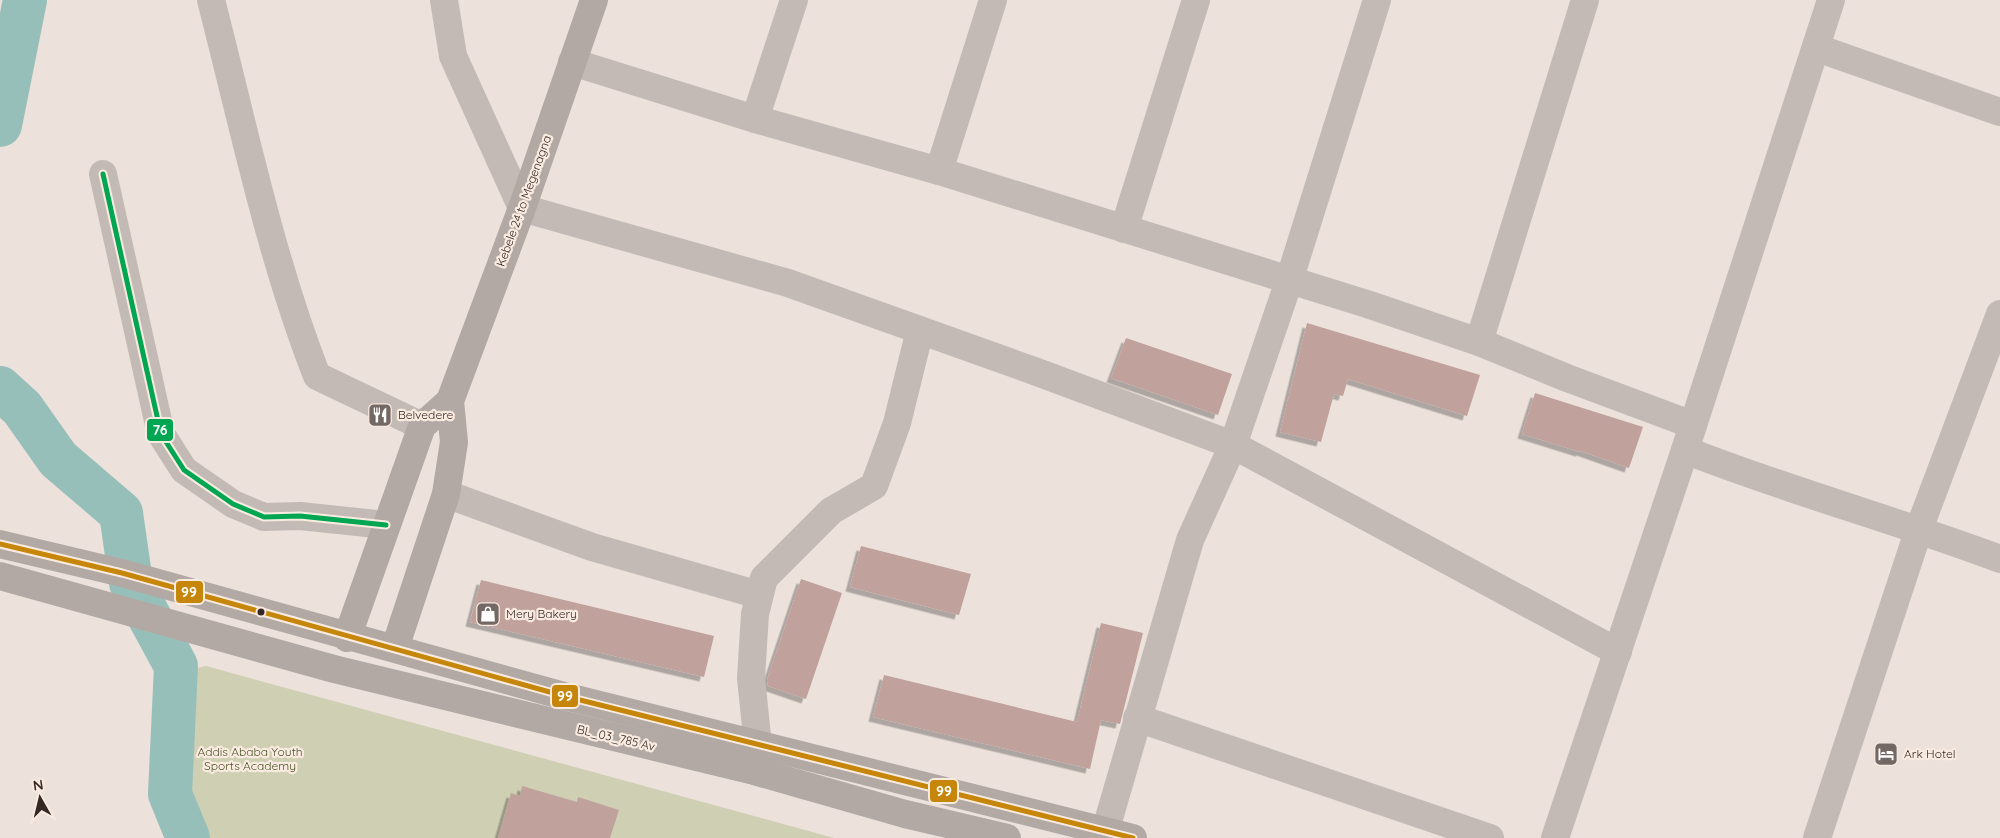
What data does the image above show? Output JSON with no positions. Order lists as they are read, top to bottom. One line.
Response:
{"streets":{"main road":["Kebele 24 to Megenagna","BL_03_785 Av"]},"parks":["Addis Ababa Youth Sports Academy"],"places":{"restaurant":["Belvedere"],"shop":["Mery Bakery"],"hotel":["Ark Hotel"]},"lines":["transit line 76","transit line 99"],"north":"top"}
